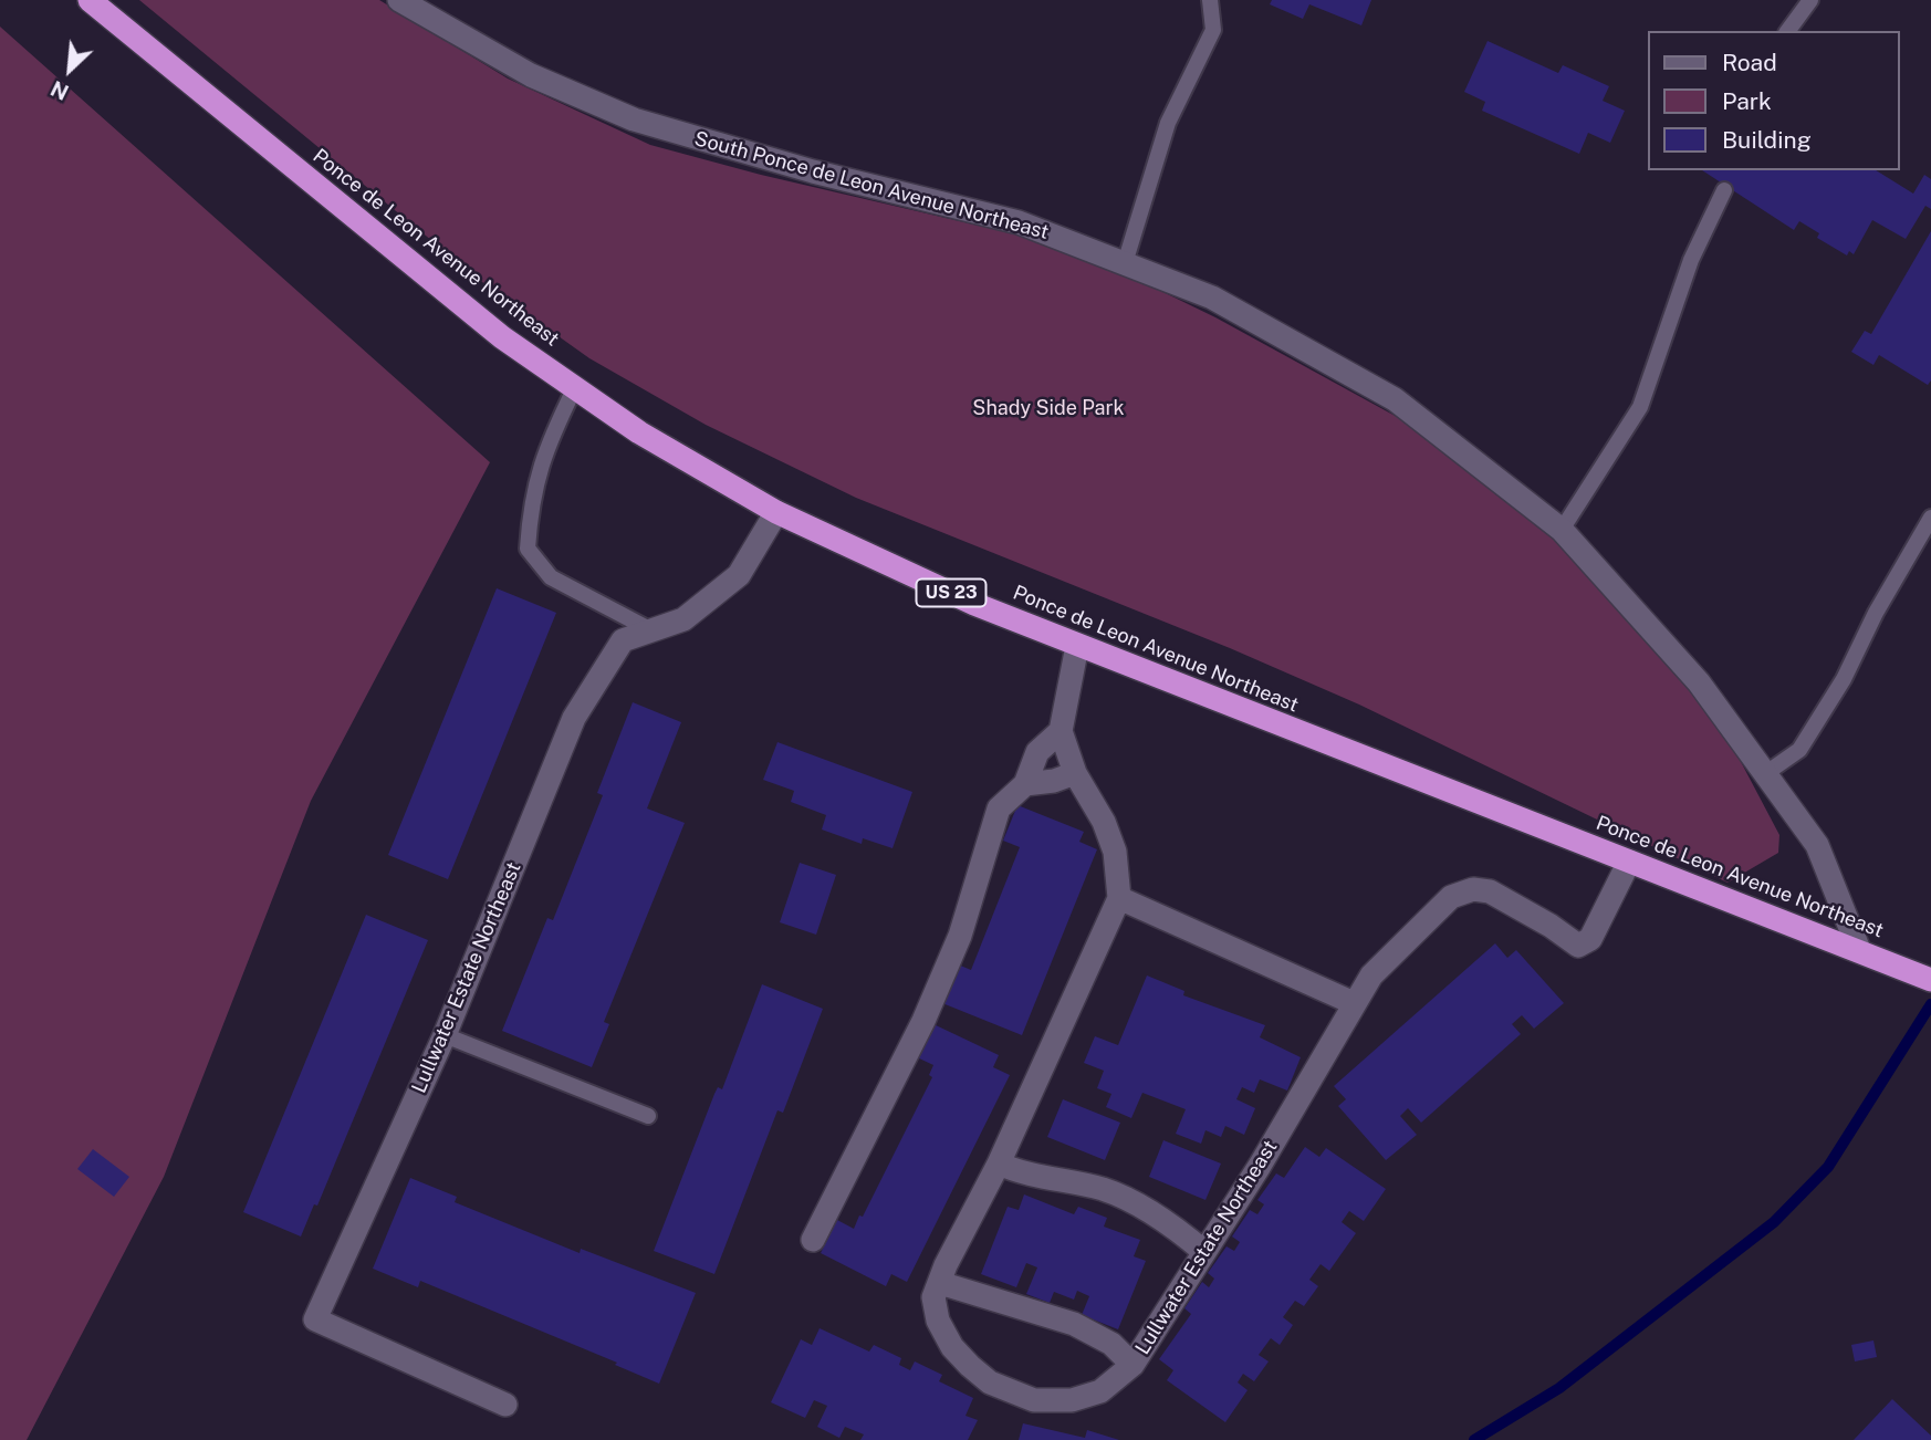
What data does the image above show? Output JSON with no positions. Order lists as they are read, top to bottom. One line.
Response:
{"streets":{"highway":["Ponce de Leon Avenue Northeast","US 23"],"street":["South Ponce de Leon Avenue Northeast","Lullwater Estate Northeast"]},"crossings":[["South Ponce de Leon Avenue Northeast","Ponce de Leon Avenue Northeast"],["Ponce de Leon Avenue Northeast","Lullwater Estate Northeast"]],"parks":["Shady Side Park"],"legend":["Road","Park","Building"],"north":"bottom left"}
